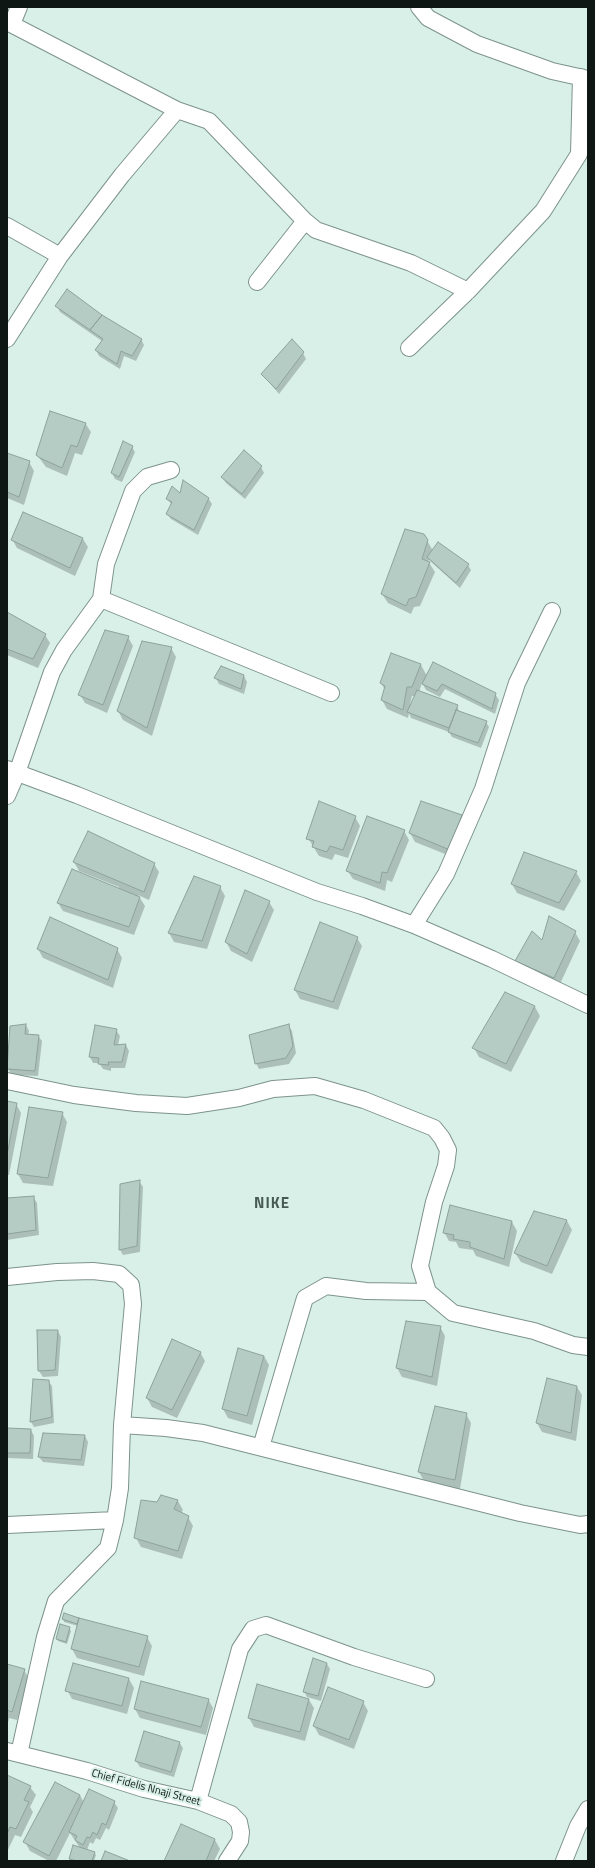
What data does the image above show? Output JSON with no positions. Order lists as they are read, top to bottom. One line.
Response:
{"streets":{"street":["Chief Fidelis Nnaji Street"]},"districts":["NIKE"]}
